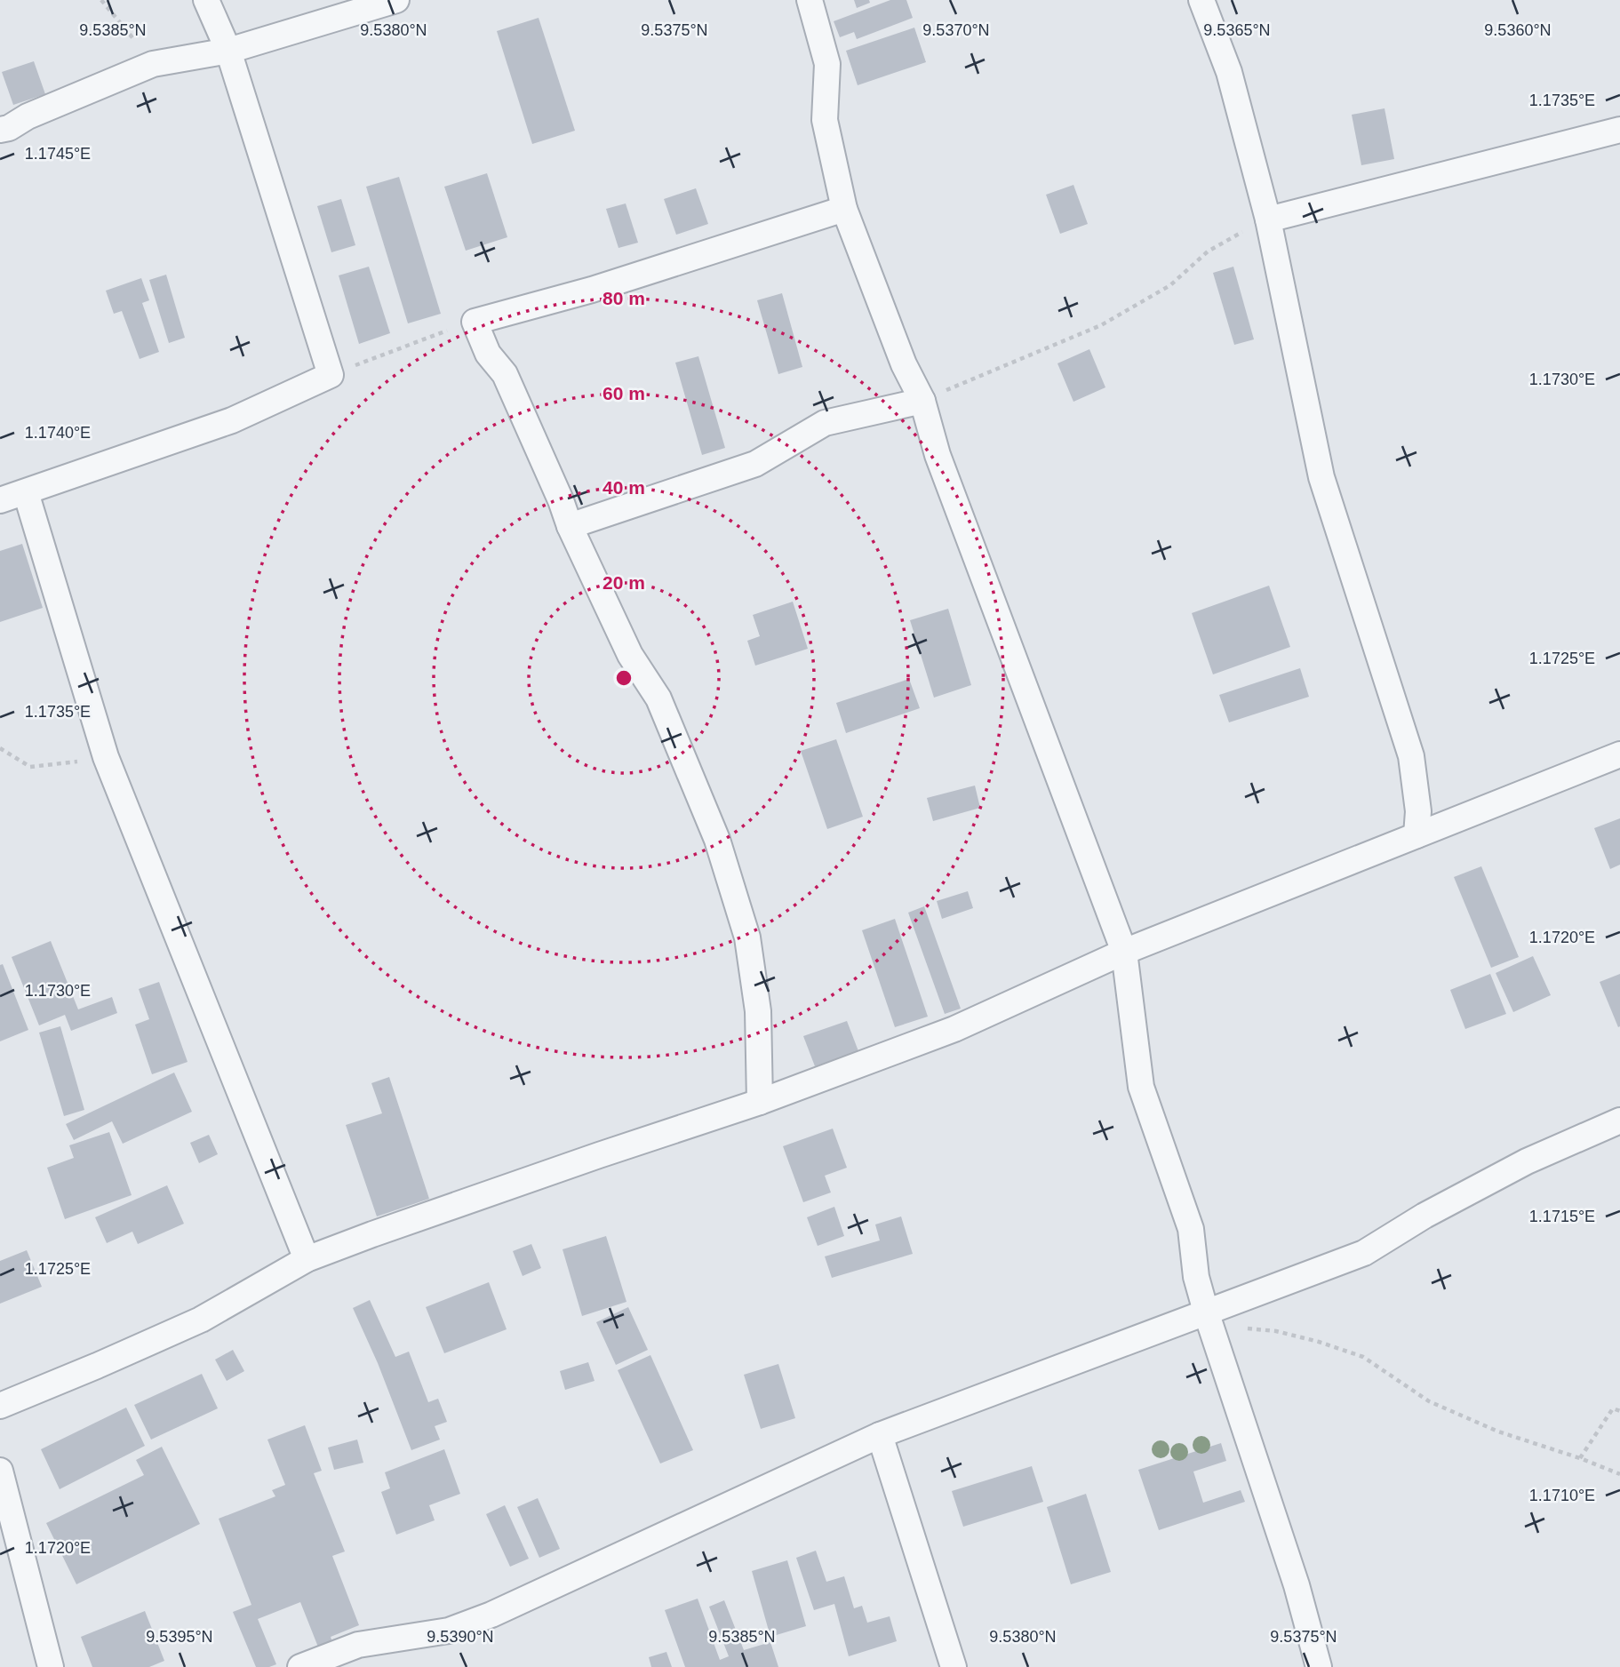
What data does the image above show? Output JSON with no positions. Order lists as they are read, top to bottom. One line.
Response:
{"coordinates":["9.5385°N","9.5380°N","9.5375°N","9.5370°N","9.5365°N","9.5360°N","1.1735°E","1.1745°E","1.1730°E","1.1740°E","1.1725°E","1.1720°E","1.1715°E","1.1710°E","9.5395°N","9.5390°N"],"rings":["80 m","60 m","40 m","20 m"]}
